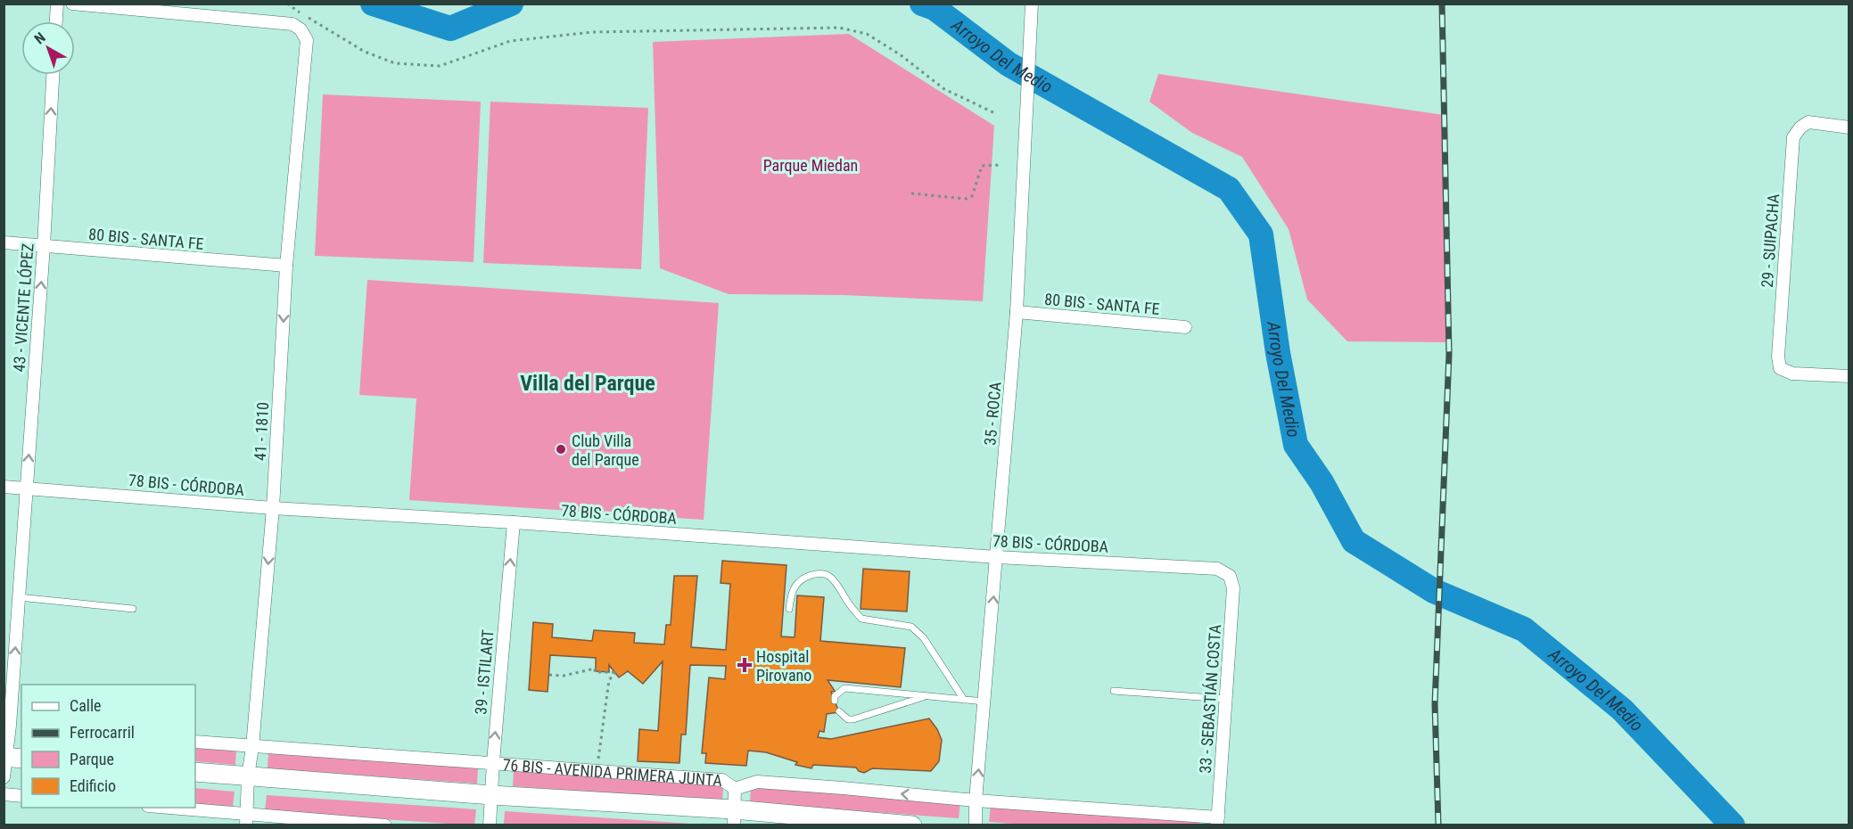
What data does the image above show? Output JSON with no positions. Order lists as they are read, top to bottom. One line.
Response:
{"streets":{"highway":["76 BIS - AVENIDA PRIMERA JUNTA"],"street":["80 BIS - SANTA FE","29 - SUIPACHA","43 - VICENTE LÓPEZ","35 - ROCA","41 - 1810","78 BIS - CÓRDOBA","39 - ISTILART","33 - SEBASTIÁN COSTA"]},"crossings":[["80 BIS - SANTA FE","43 - VICENTE LÓPEZ"],["80 BIS - SANTA FE","35 - ROCA"],["80 BIS - SANTA FE","41 - 1810"],["43 - VICENTE LÓPEZ","78 BIS - CÓRDOBA"],["35 - ROCA","78 BIS - CÓRDOBA"],["35 - ROCA","76 BIS - AVENIDA PRIMERA JUNTA"],["41 - 1810","78 BIS - CÓRDOBA"],["41 - 1810","76 BIS - AVENIDA PRIMERA JUNTA"],["78 BIS - CÓRDOBA","39 - ISTILART"],["78 BIS - CÓRDOBA","33 - SEBASTIÁN COSTA"],["39 - ISTILART","76 BIS - AVENIDA PRIMERA JUNTA"],["33 - SEBASTIÁN COSTA","76 BIS - AVENIDA PRIMERA JUNTA"]],"one_way":["43 - VICENTE LÓPEZ","41 - 1810","39 - ISTILART"],"districts":["Villa del Parque"],"water":["Arroyo Del Medio"],"parks":["Parque Miedan"],"places":{"other":["Club Villa del Parque"],"health":["Hospital Pirovano"]},"legend":["Calle","Ferrocarril","Parque","Edificio"],"north":"top left"}
